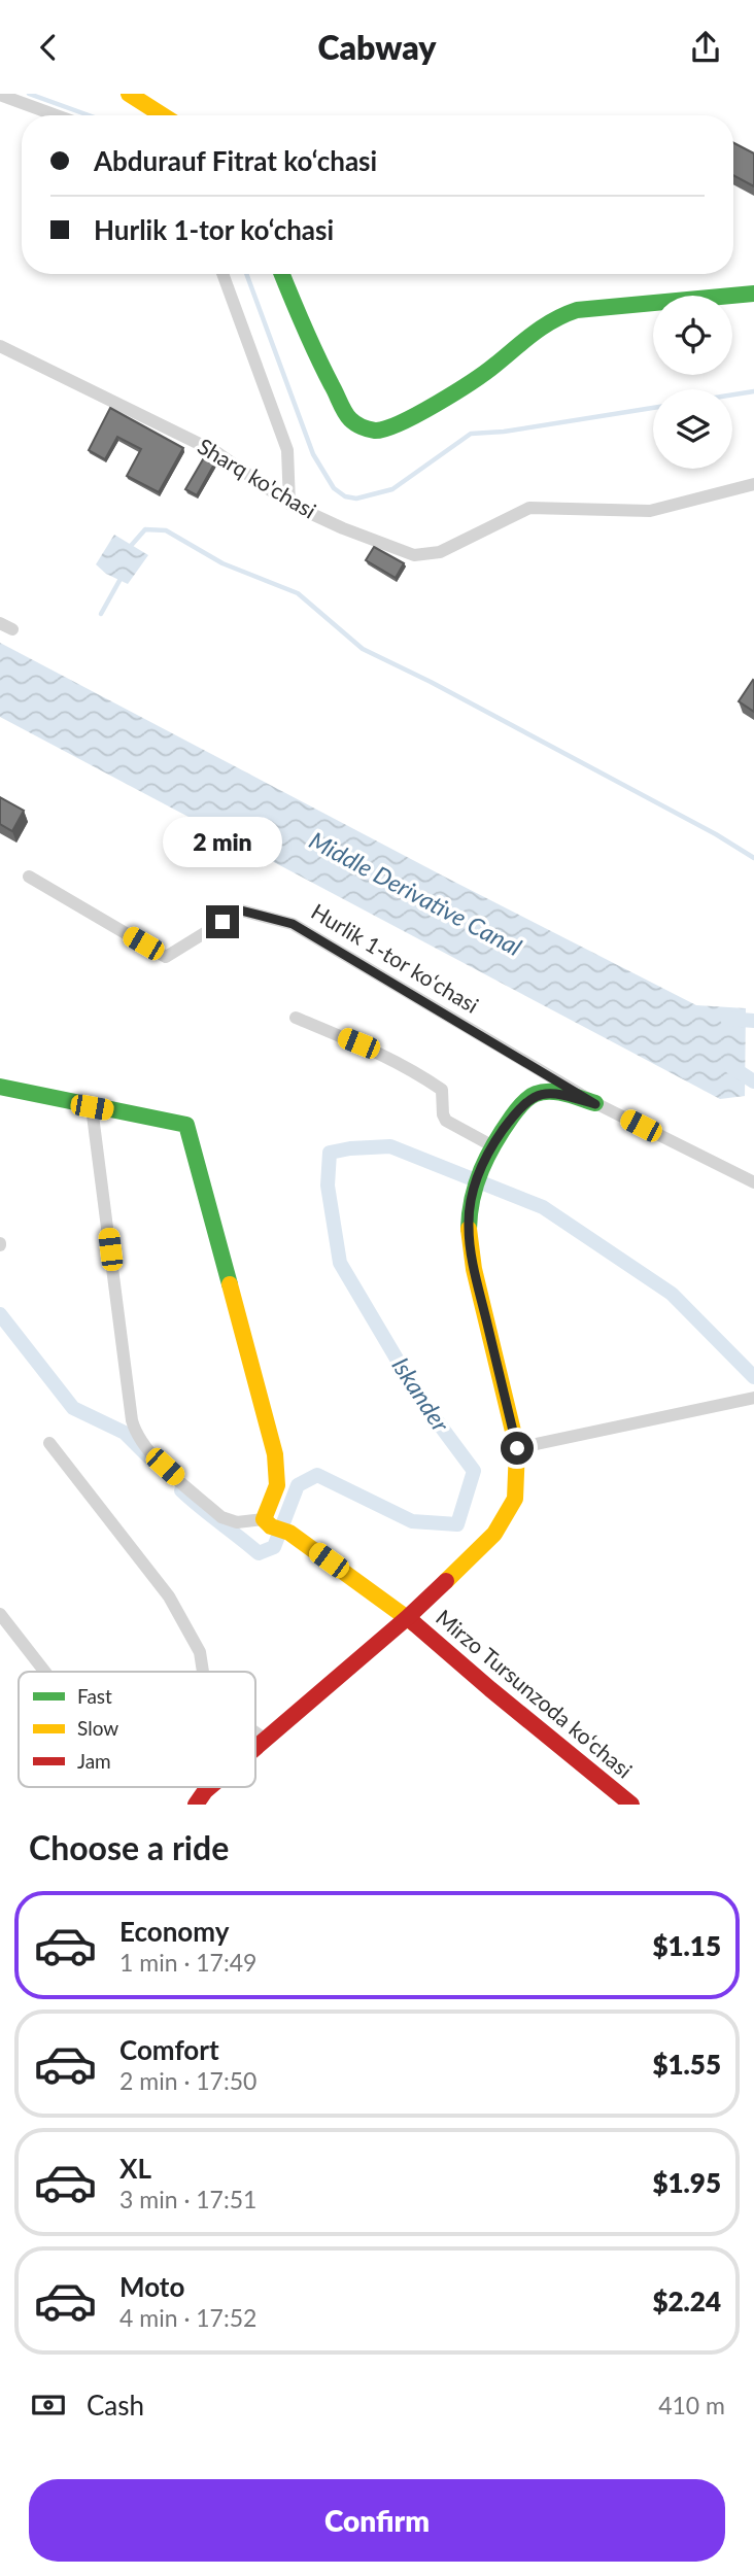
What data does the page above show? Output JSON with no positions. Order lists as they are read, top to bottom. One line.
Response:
{"streets":{"street":["Sharq ko'chasi","Hurlik 1-tor ko‘chasi","Mirzo Tursunzoda ko‘chasi"]},"crossings":[["Hurlik 1-tor ko‘chasi","Mirzo Tursunzoda ko‘chasi"]],"water":["Middle Derivative Canal","Iskander"],"legend":["Fast","Slow","Jam"],"page":{"header":"Cabway","banner":["Abdurauf Fitrat ko‘chasi","Hurlik 1-tor ko‘chasi"],"bubble":"2 min","heading":"Choose a ride","list":[{"name":"Economy","note":"1 min · 17:49","value":"$1.15"},{"name":"Comfort","note":"2 min · 17:50","value":"$1.55"},{"name":"XL","note":"3 min · 17:51","value":"$1.95"},{"name":"Moto","note":"4 min · 17:52","value":"$2.24"}],"pay":["Cash","410 m"],"buttons":"Confirm"}}
